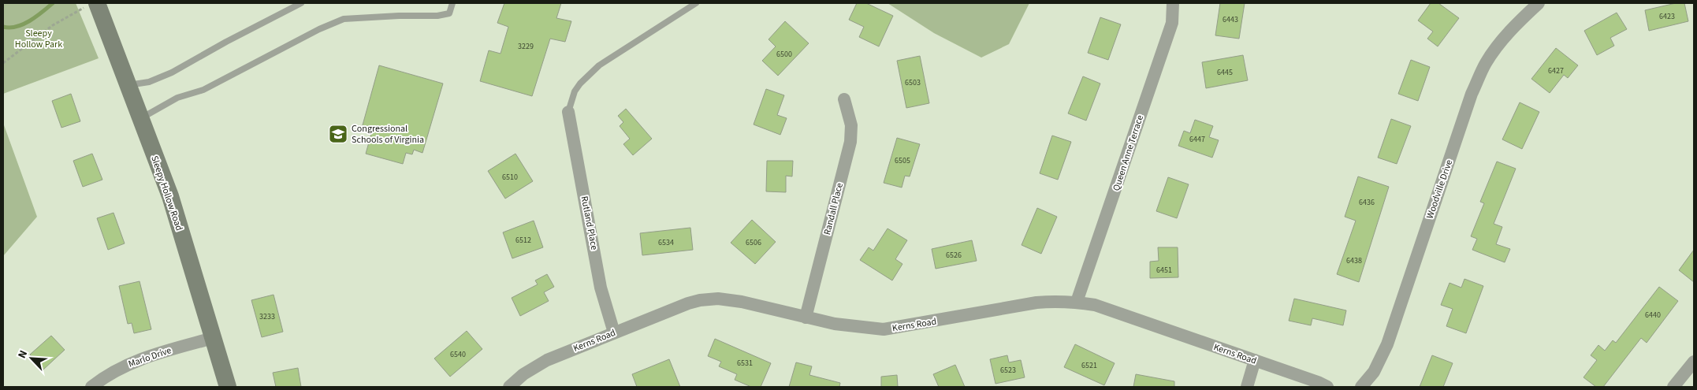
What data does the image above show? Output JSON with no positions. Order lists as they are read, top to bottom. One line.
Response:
{"streets":{"main road":["Sleepy Hollow Road"],"street":["Queen Anne Terrace","Woodville Drive","Randall Place","Rutland Place","Kerns Road","Marlo Drive"]},"crossings":[["Queen Anne Terrace","Kerns Road"],["Sleepy Hollow Road","Marlo Drive"],["Randall Place","Kerns Road"],["Rutland Place","Kerns Road"]],"parks":["Sleepy Hollow Park"],"places":{"school or university":["Congressional Schools of Virginia"]},"house_numbers":["6423","6443","3229","6500","6427","6445","6503","6447","6505","6510","6436","6512","6534","6506","6526","6438","6451","6440","3233","6540","6531","6521","6523"],"north":"top left"}
